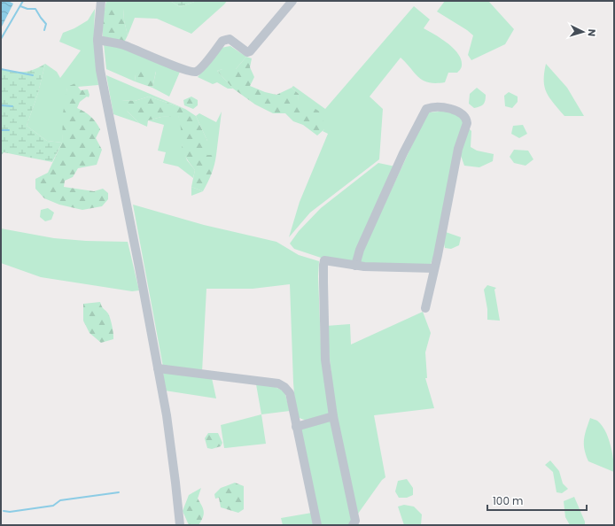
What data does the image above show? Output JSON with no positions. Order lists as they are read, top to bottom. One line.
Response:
{"scale_bar":"100 m","north":"right"}
